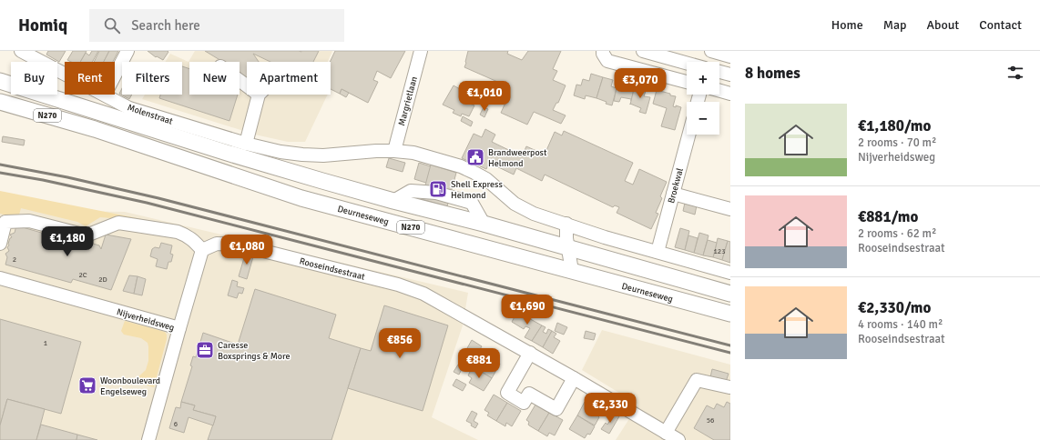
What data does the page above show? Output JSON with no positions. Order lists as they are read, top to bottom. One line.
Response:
{"streets":{"main road":["N270","Deurneseweg"],"street":["Margrietlaan","Molenstraat","Broekwal","Rooseindsestraat","Nijverheidsweg"]},"crossings":[["Margrietlaan","Molenstraat"]],"places":{"public building":["Brandweerpost Helmond"],"fuel station":["Shell Express Helmond"],"office":["Caresse Boxsprings & More"],"supermarket":["Woonboulevard Engelseweg"]},"house_numbers":["123","2","2C","2D","1","56","6"],"page":{"header":"Homiq","search":"Search here","nav":["Home","Map","About","Contact"],"heading":"8 homes","map_buttons":["+","−"],"chip":["Buy","Rent","Filters","New","Apartment"],"price":["€3,070","€1,010","€1,180","€1,080","€1,690","€856","€881","€2,330"],"list":[{"name":"€1,180/mo","note":"2 rooms · 70 m² · Nijverheidsweg"},{"name":"€881/mo","note":"2 rooms · 62 m² · Rooseindsestraat"},{"name":"€2,330/mo","note":"4 rooms · 140 m² · Rooseindsestraat"}]}}
